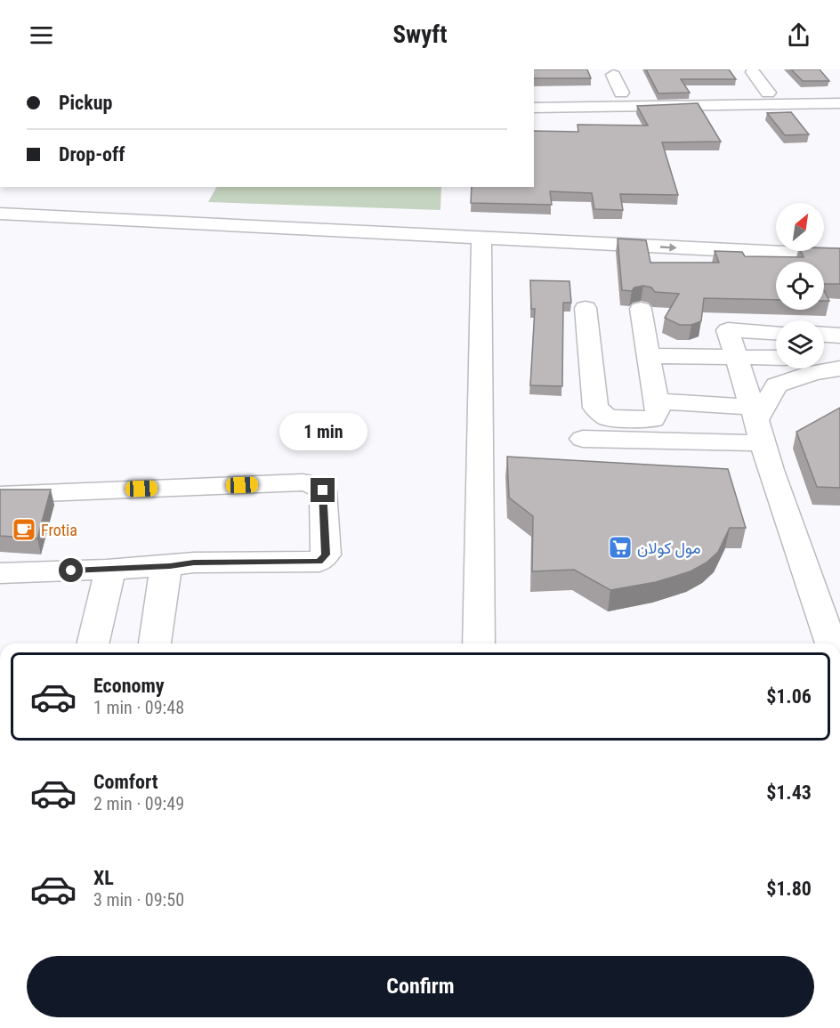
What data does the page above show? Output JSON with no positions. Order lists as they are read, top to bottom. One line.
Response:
{"places":{"cafe":["Frotia"],"supermarket":["مول كولان"]},"north":"top right","page":{"header":"Swyft","banner":["Pickup","Drop-off"],"bubble":"1 min","list":[{"name":"Economy","note":"1 min · 09:48","value":"$1.06"},{"name":"Comfort","note":"2 min · 09:49","value":"$1.43"},{"name":"XL","note":"3 min · 09:50","value":"$1.80"}],"buttons":"Confirm"}}
